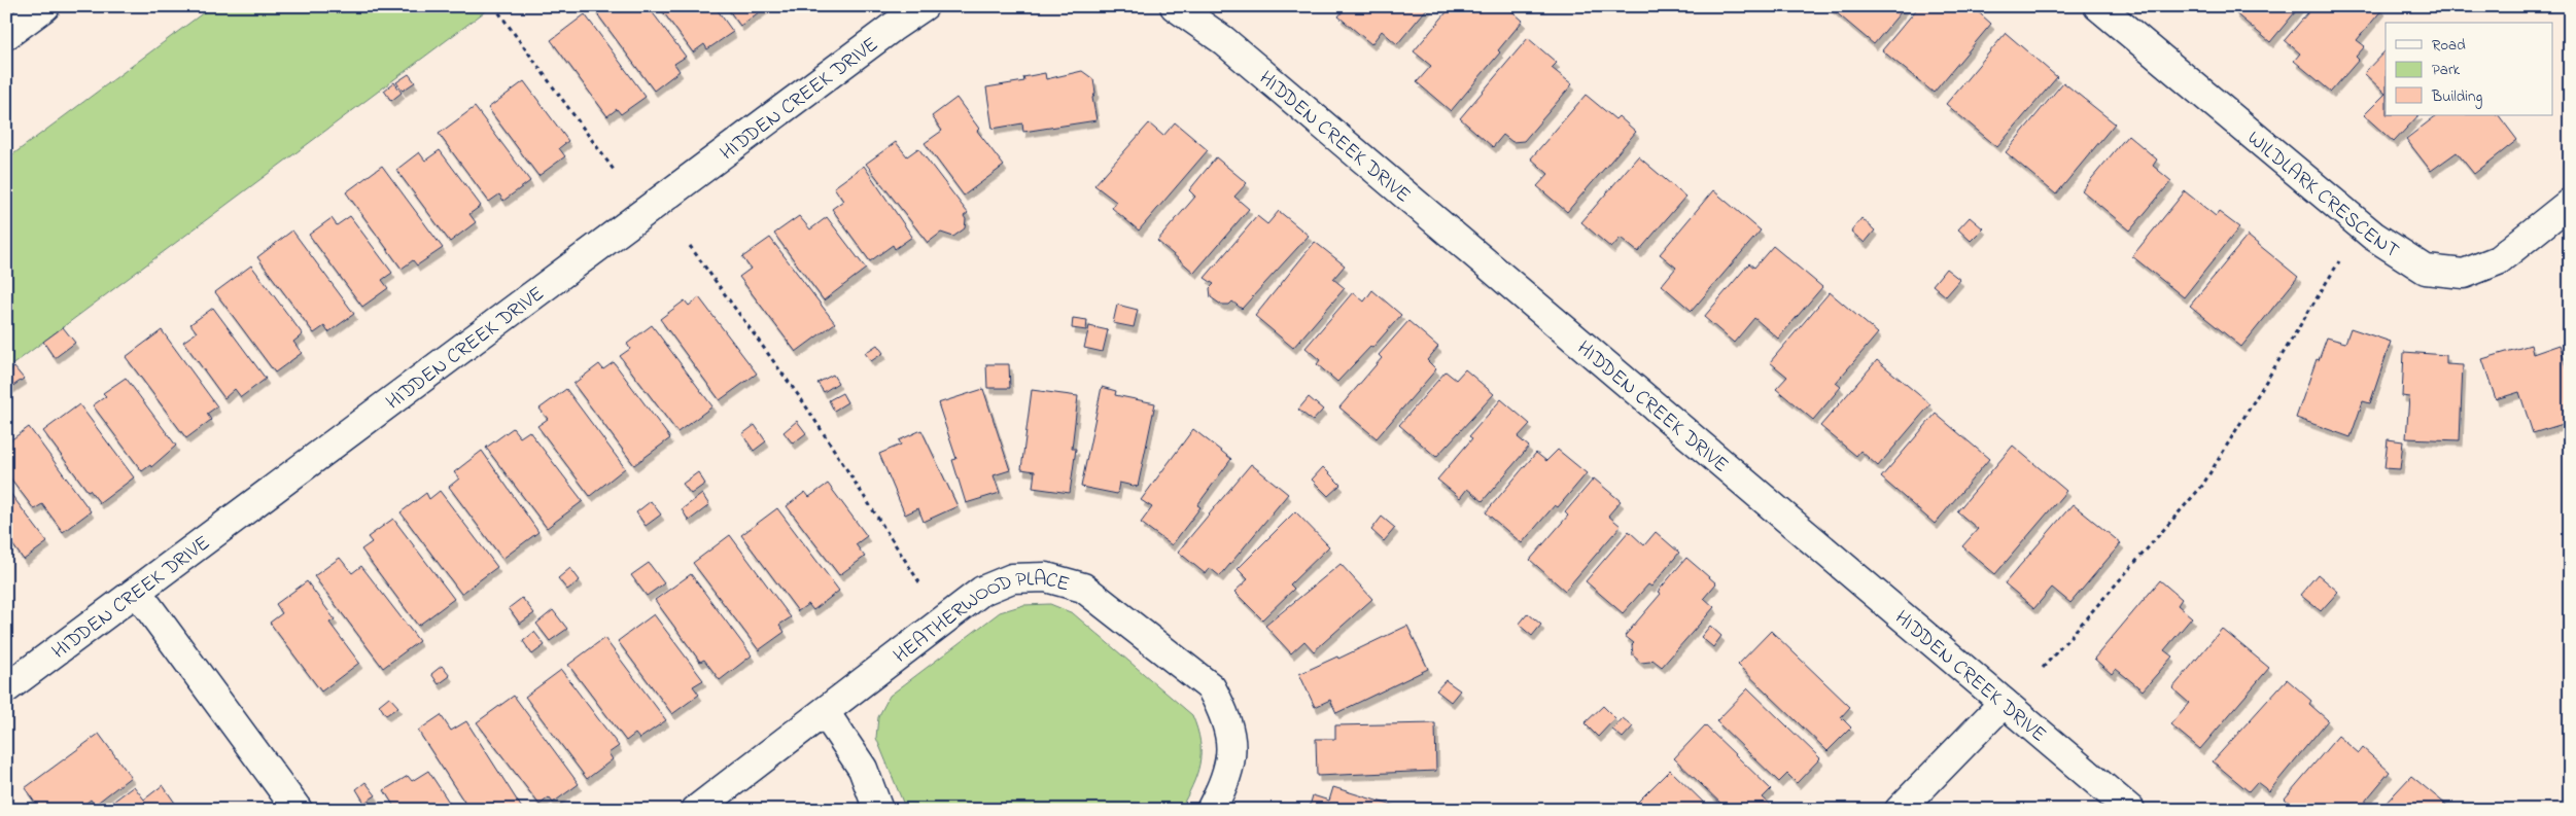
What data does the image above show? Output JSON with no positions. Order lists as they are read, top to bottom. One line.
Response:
{"streets":{"street":["HIDDEN CREEK DRIVE","WILDLARK CRESCENT","HEATHERWOOD PLACE"]},"legend":["Road","Park","Building"]}
